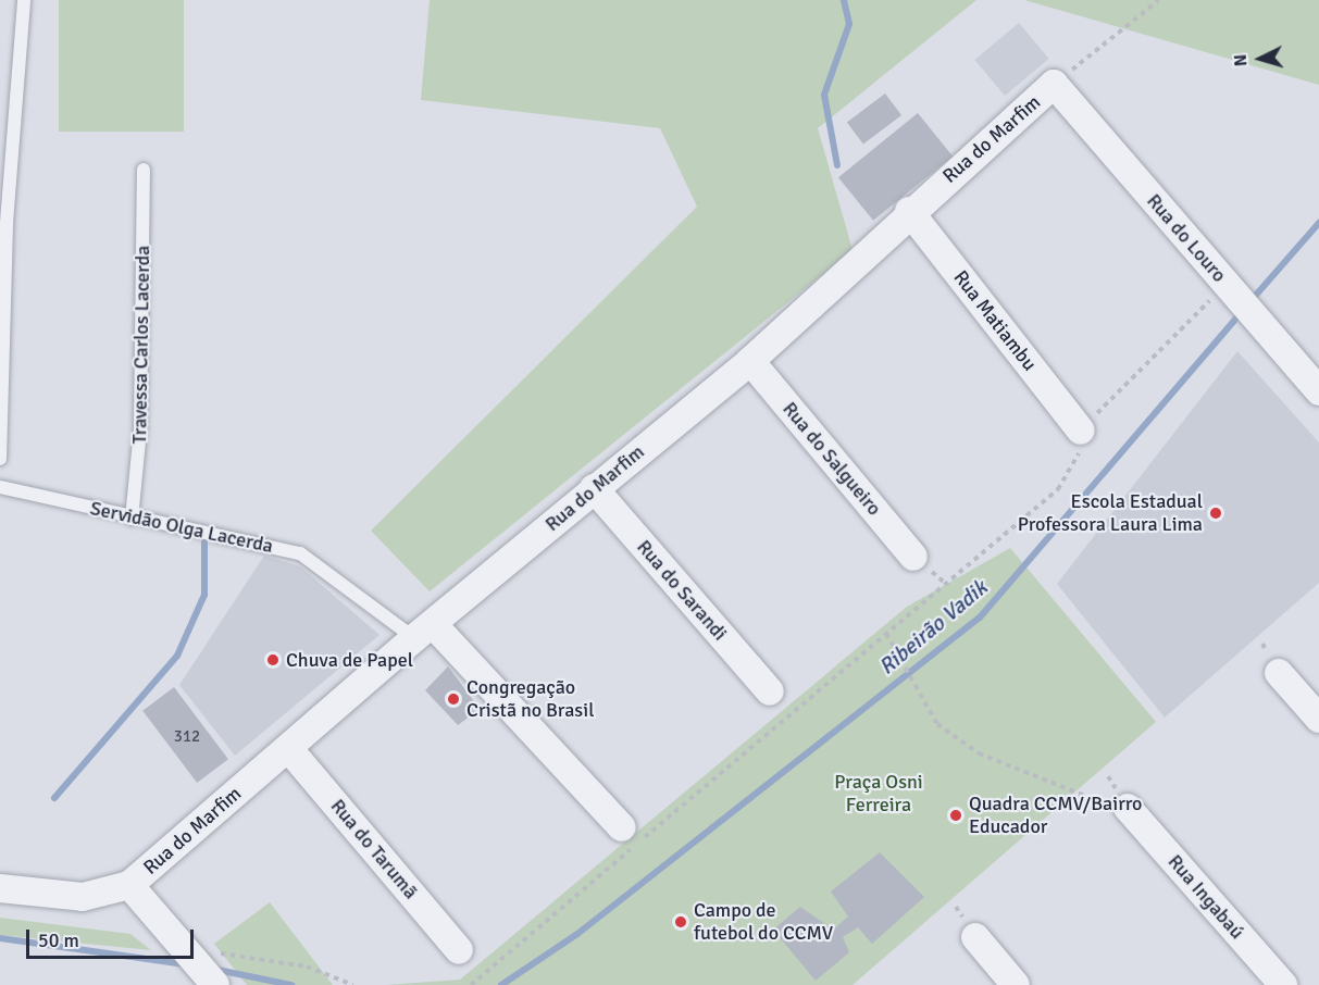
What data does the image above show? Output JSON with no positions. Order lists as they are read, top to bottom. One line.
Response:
{"streets":{"street":["Rua do Marfim","Rua do Louro","Rua Matiambu","Rua do Salgueiro","Rua do Sarandi","Rua do Tarumã","Rua Ingabaú"],"lane":["Travessa Carlos Lacerda","Servidão Olga Lacerda"]},"crossings":[["Rua do Marfim","Rua do Louro"],["Rua do Marfim","Rua Matiambu"],["Rua do Marfim","Rua do Salgueiro"],["Rua do Marfim","Servidão Olga Lacerda"],["Rua do Marfim","Rua do Sarandi"],["Rua do Marfim","Rua do Tarumã"],["Travessa Carlos Lacerda","Servidão Olga Lacerda"]],"water":["Ribeirão Vadik"],"parks":["Praça Osni Ferreira"],"places":["Escola Estadual Professora Laura Lima","Chuva de Papel","Congregação Cristã no Brasil","Quadra CCMV/Bairro Educador","Campo de futebol do CCMV"],"house_numbers":["312"],"scale_bar":"50 m","north":"left"}
